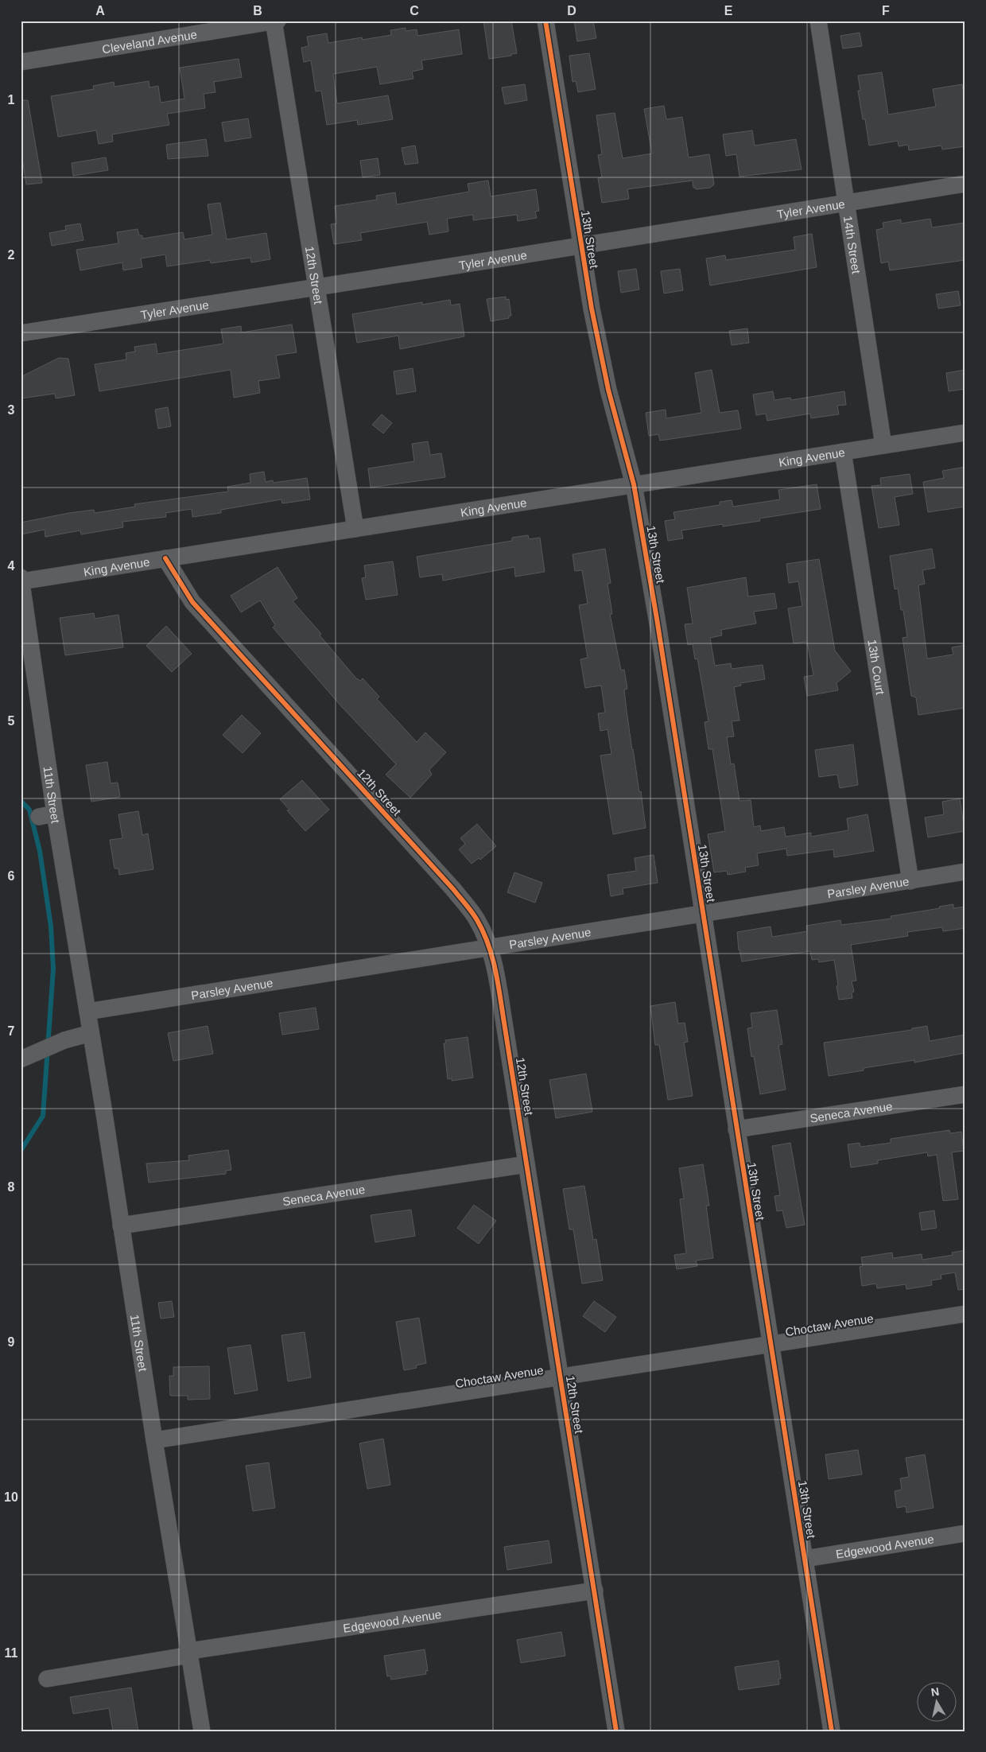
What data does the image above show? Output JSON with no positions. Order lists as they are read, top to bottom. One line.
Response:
{"streets":{"street":["Cleveland Avenue","Tyler Avenue","13th Street","14th Street","12th Street","King Avenue","13th Court","11th Street","Parsley Avenue","Seneca Avenue","Choctaw Avenue","Edgewood Avenue"]},"crossings":[["Cleveland Avenue","12th Street"],["Tyler Avenue","13th Street"],["Tyler Avenue","14th Street"],["Tyler Avenue","12th Street"],["13th Street","King Avenue"],["13th Street","Parsley Avenue"],["13th Street","Seneca Avenue"],["13th Street","Choctaw Avenue"],["13th Street","Edgewood Avenue"],["14th Street","King Avenue"],["12th Street","King Avenue"],["12th Street","Parsley Avenue"],["12th Street","Seneca Avenue"],["12th Street","Choctaw Avenue"],["12th Street","Edgewood Avenue"],["King Avenue","13th Court"],["King Avenue","11th Street"],["13th Court","Parsley Avenue"],["11th Street","Parsley Avenue"],["11th Street","Seneca Avenue"],["11th Street","Choctaw Avenue"],["11th Street","Edgewood Avenue"]],"north":"top","grid":{"columns":["A","B","C","D","E","F"],"rows":["1","2","3","4","5","6","7","8","9","10","11"]}}
